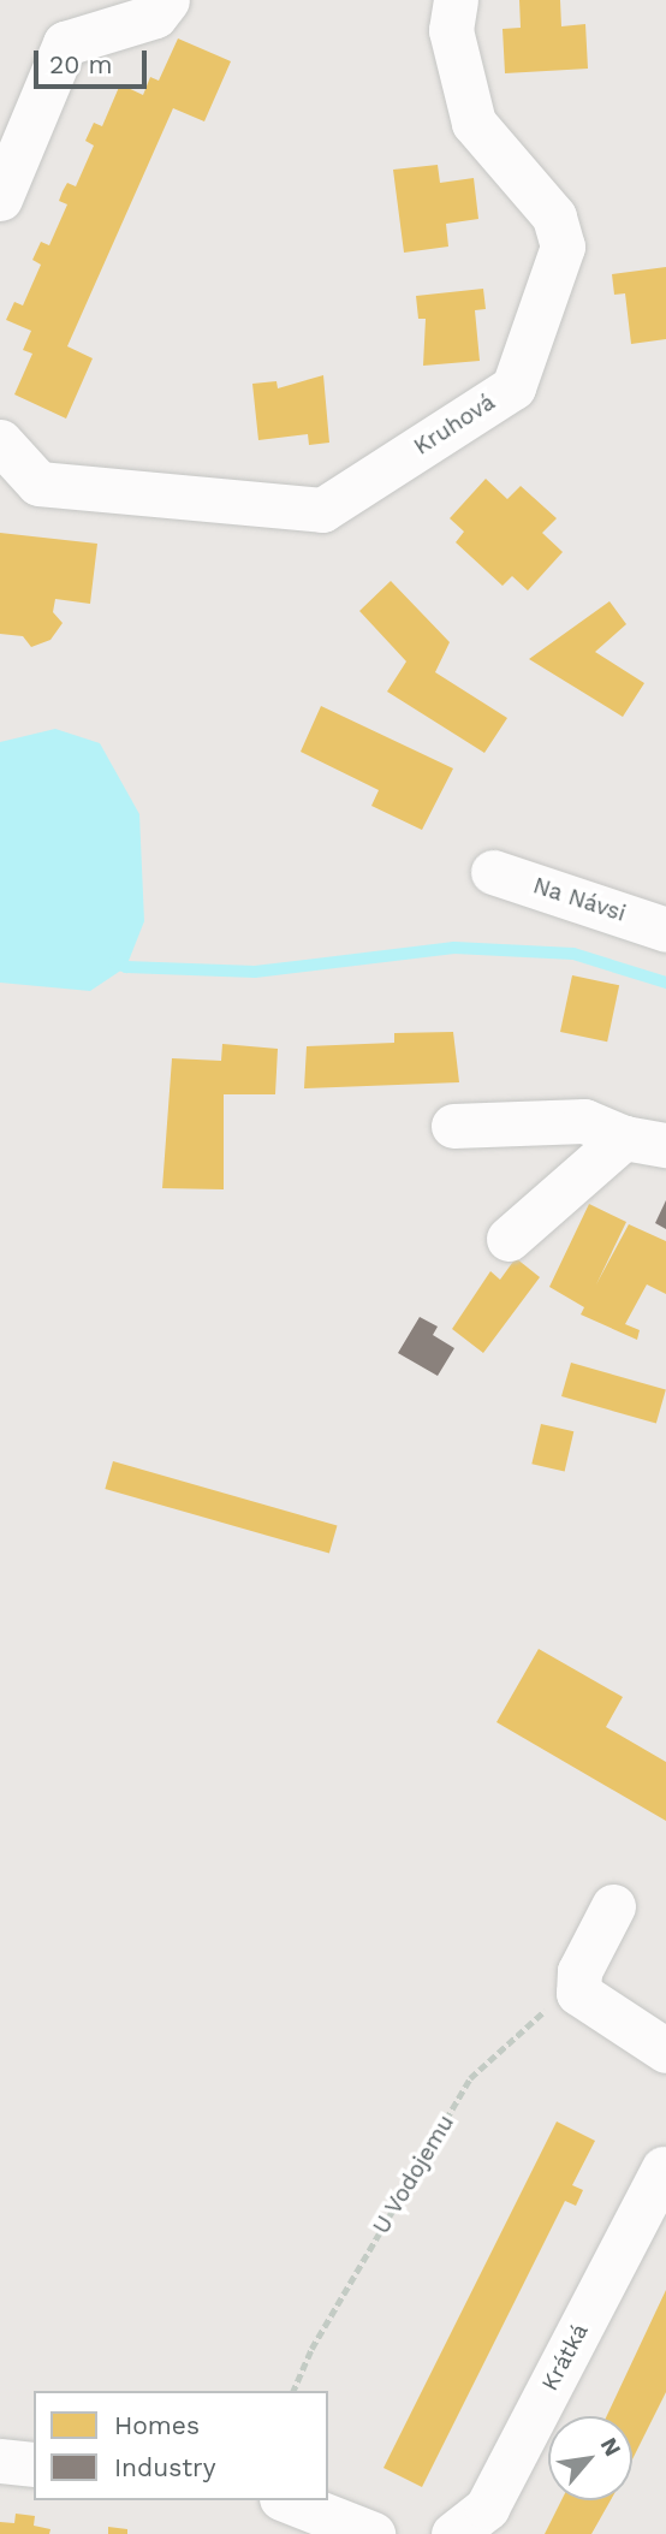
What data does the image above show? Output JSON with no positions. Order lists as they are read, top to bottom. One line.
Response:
{"streets":{"street":["Kruhová","Na Návsi","Krátká"],"path":["U Vodojemu"]},"legend":["Homes","Industry"],"scale_bar":"20 m","north":"top right"}
